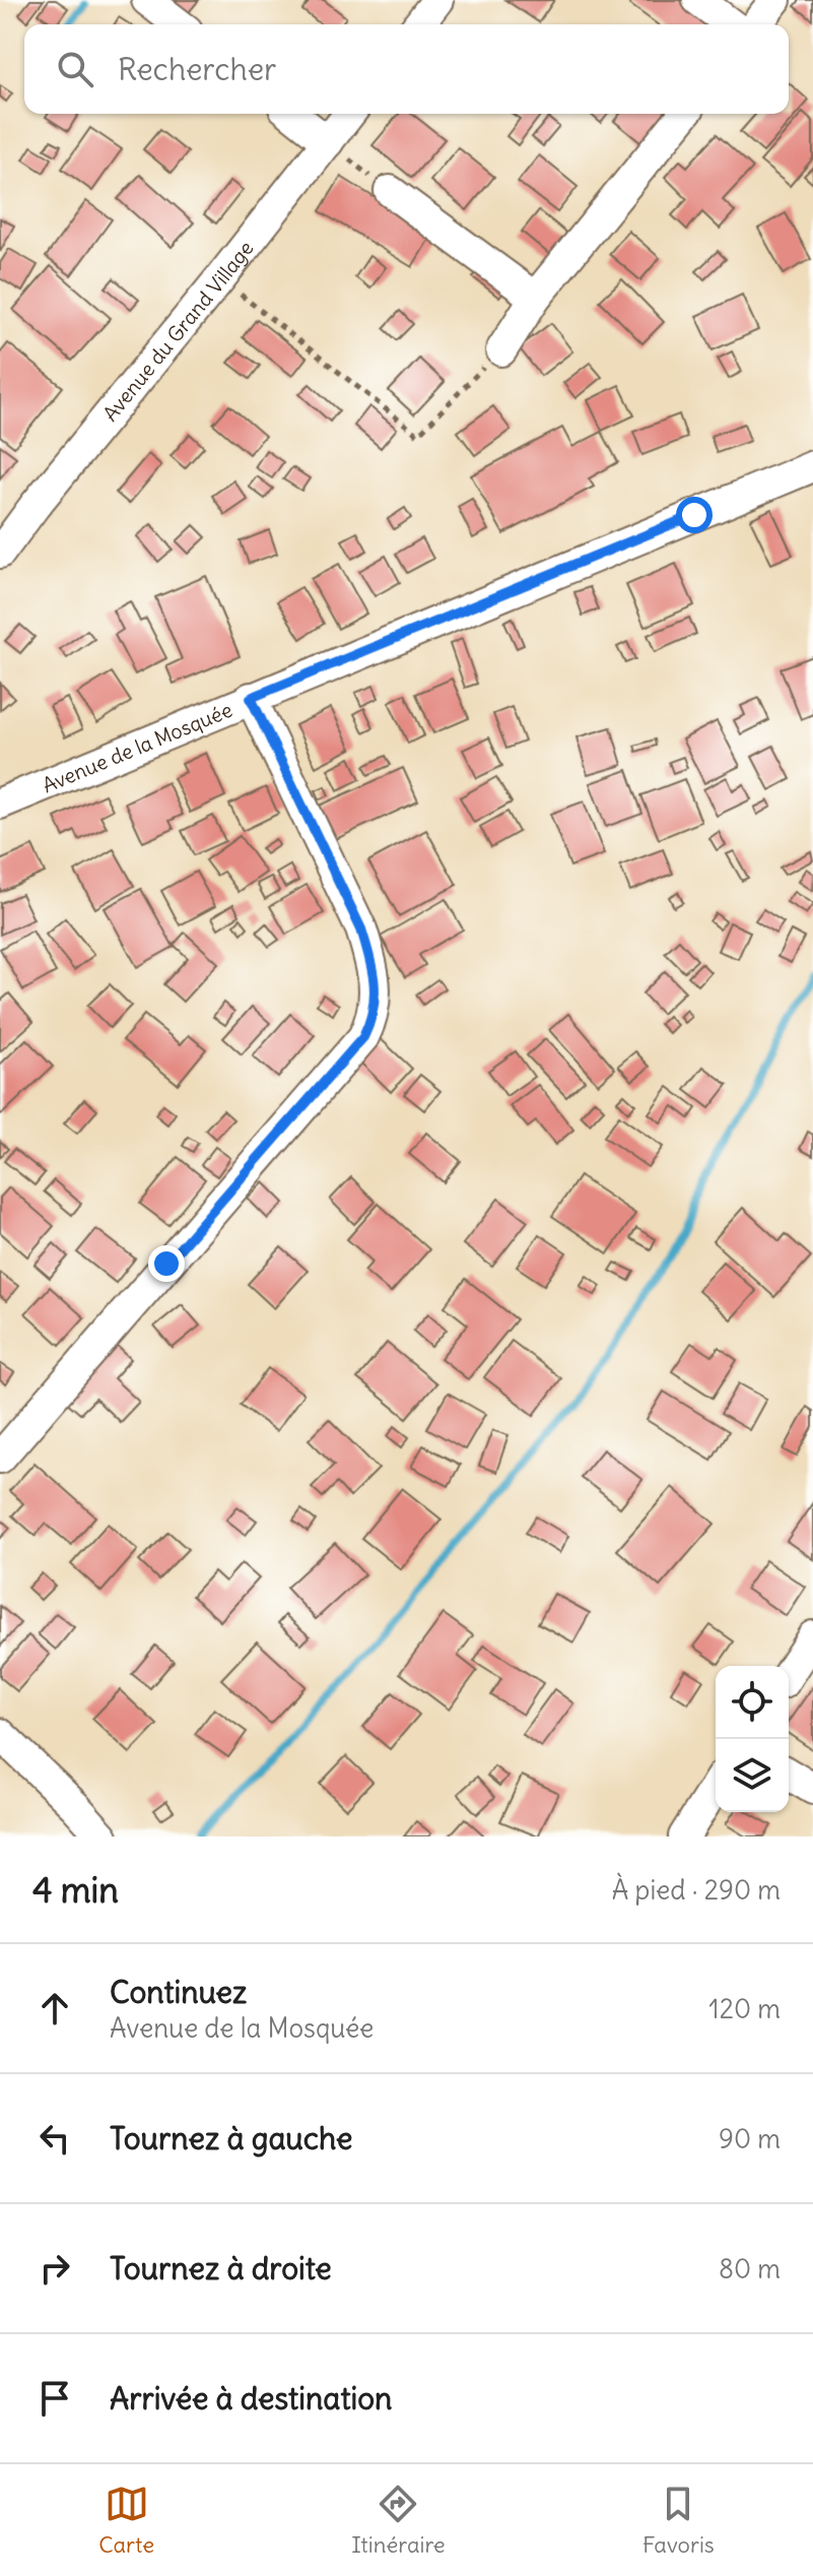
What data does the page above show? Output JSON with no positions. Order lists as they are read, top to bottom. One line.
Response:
{"streets":{"street":["Avenue du Grand Village","Avenue de la Mosquée"]},"page":{"search":"Rechercher","heading":["4 min","À pied · 290 m"],"list":[["Continuez","Avenue de la Mosquée","120 m"],["Tournez à gauche","90 m"],["Tournez à droite","80 m"],"Arrivée à destination"],"nav":["Carte","Itinéraire","Favoris"]}}
